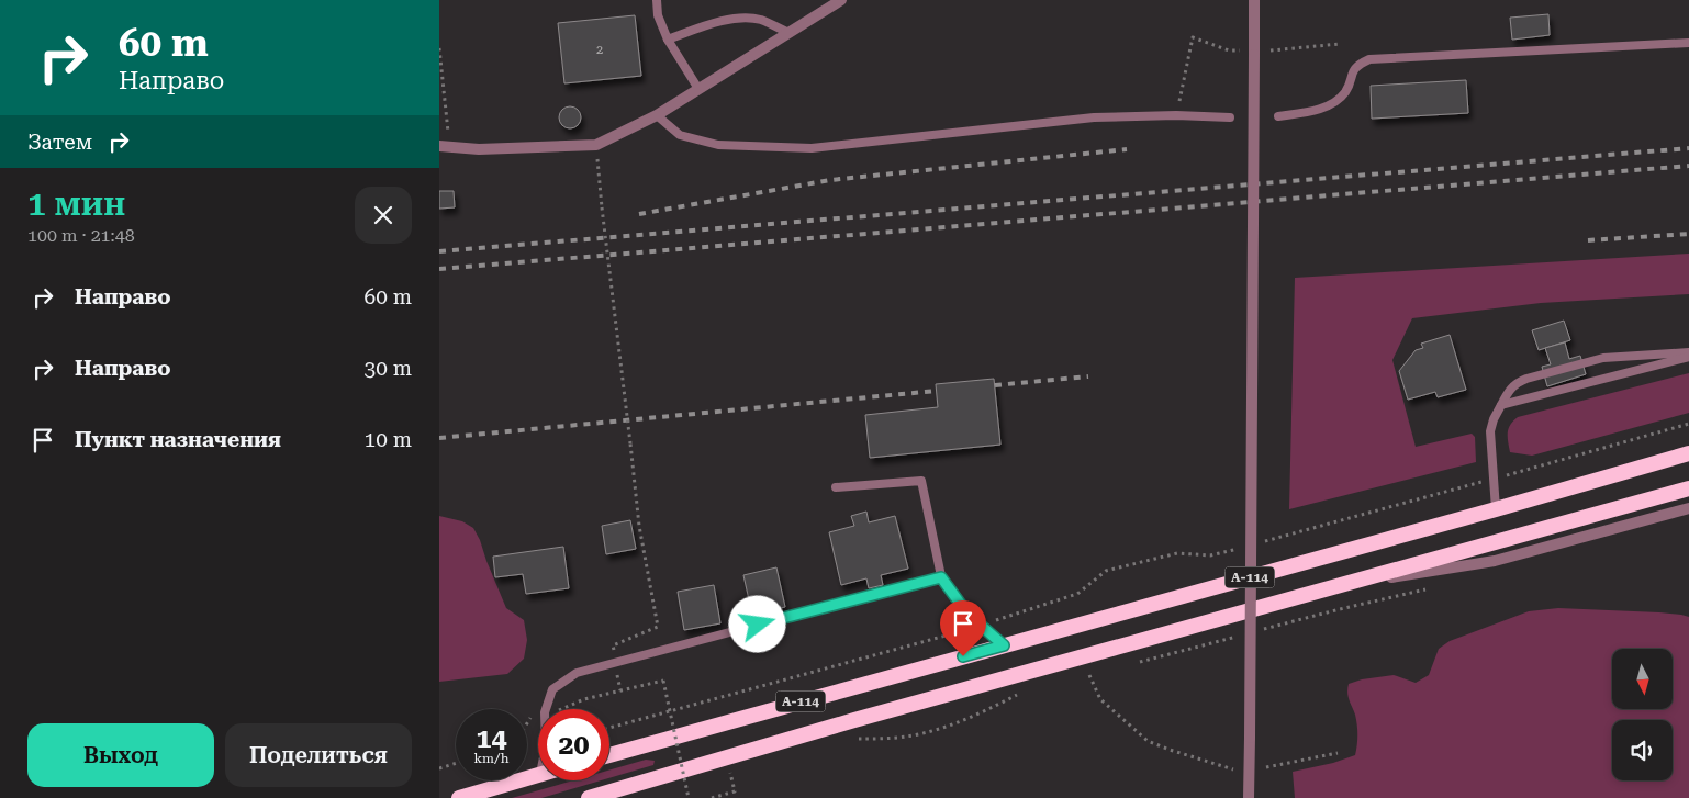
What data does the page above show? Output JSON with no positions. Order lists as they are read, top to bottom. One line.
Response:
{"streets":{"highway":["А-114"]},"house_numbers":["2"],"north":"bottom","page":{"turn":["60 m","Направо"],"then":"Затем","heading":["1 мин","100 m · 21:48"],"list":[{"name":"Направо","value":"60 m"},{"name":"Направо","value":"30 m"},{"name":"Пункт назначения","value":"10 m"}],"speed":"14 km/h","limit":"20","buttons":["Выход","Поделиться"]}}
